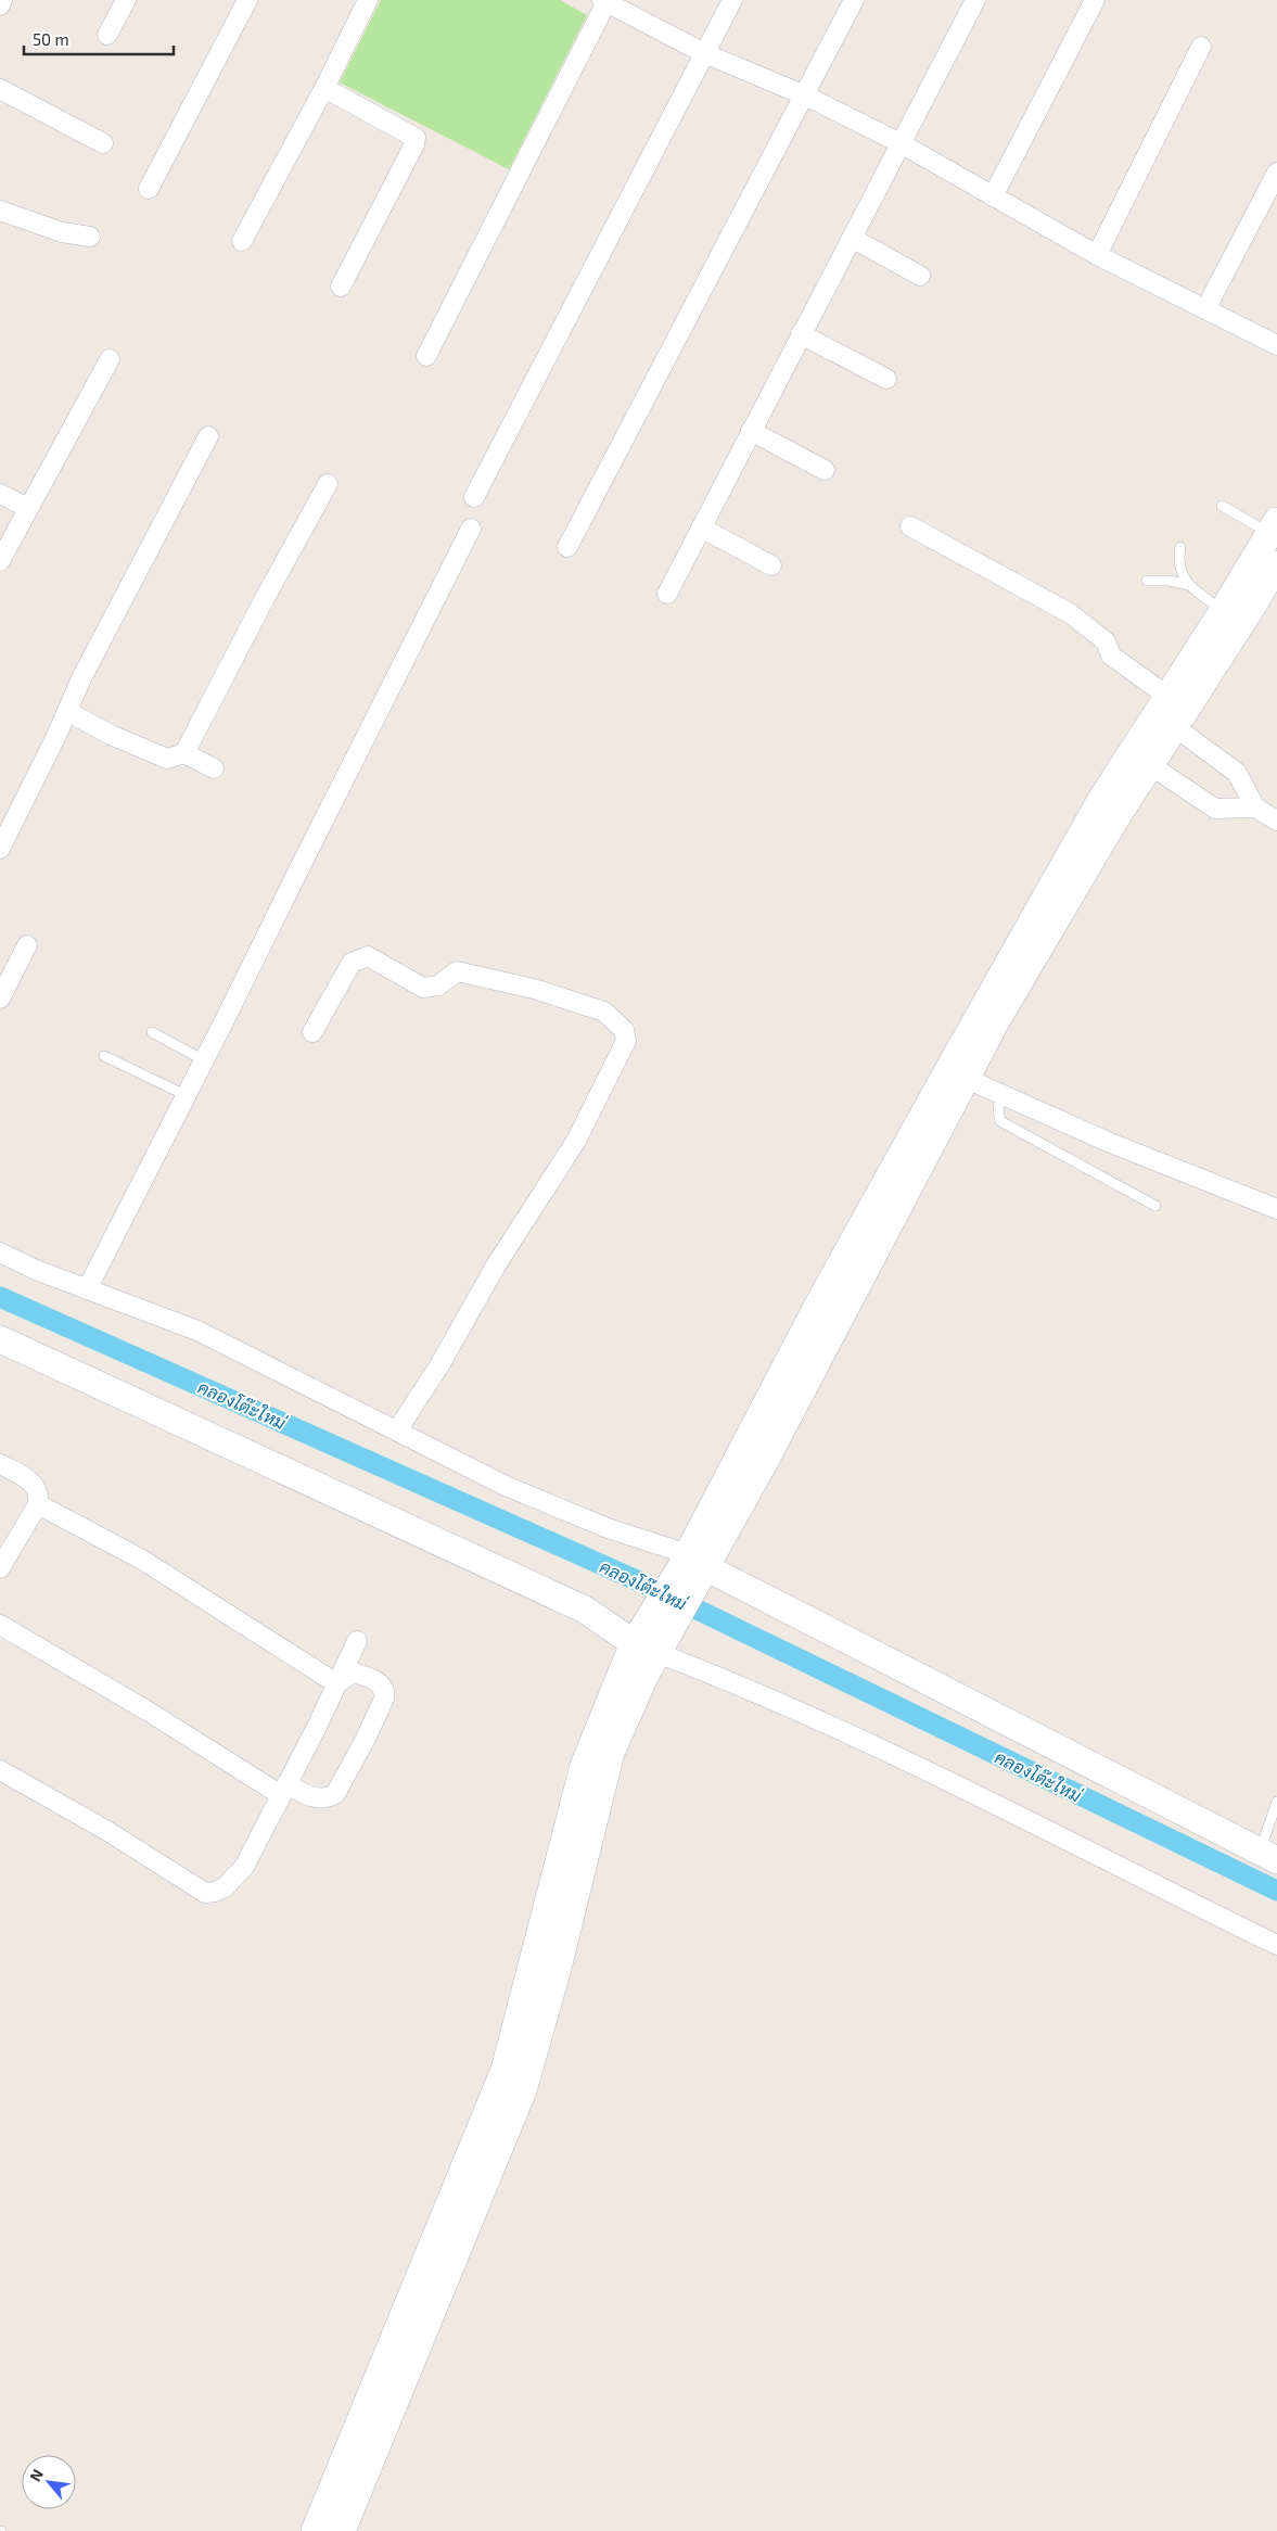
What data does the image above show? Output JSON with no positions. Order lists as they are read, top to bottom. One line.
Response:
{"water":["คลองโต๊ะใหม่"],"scale_bar":"50 m","north":"top left"}
